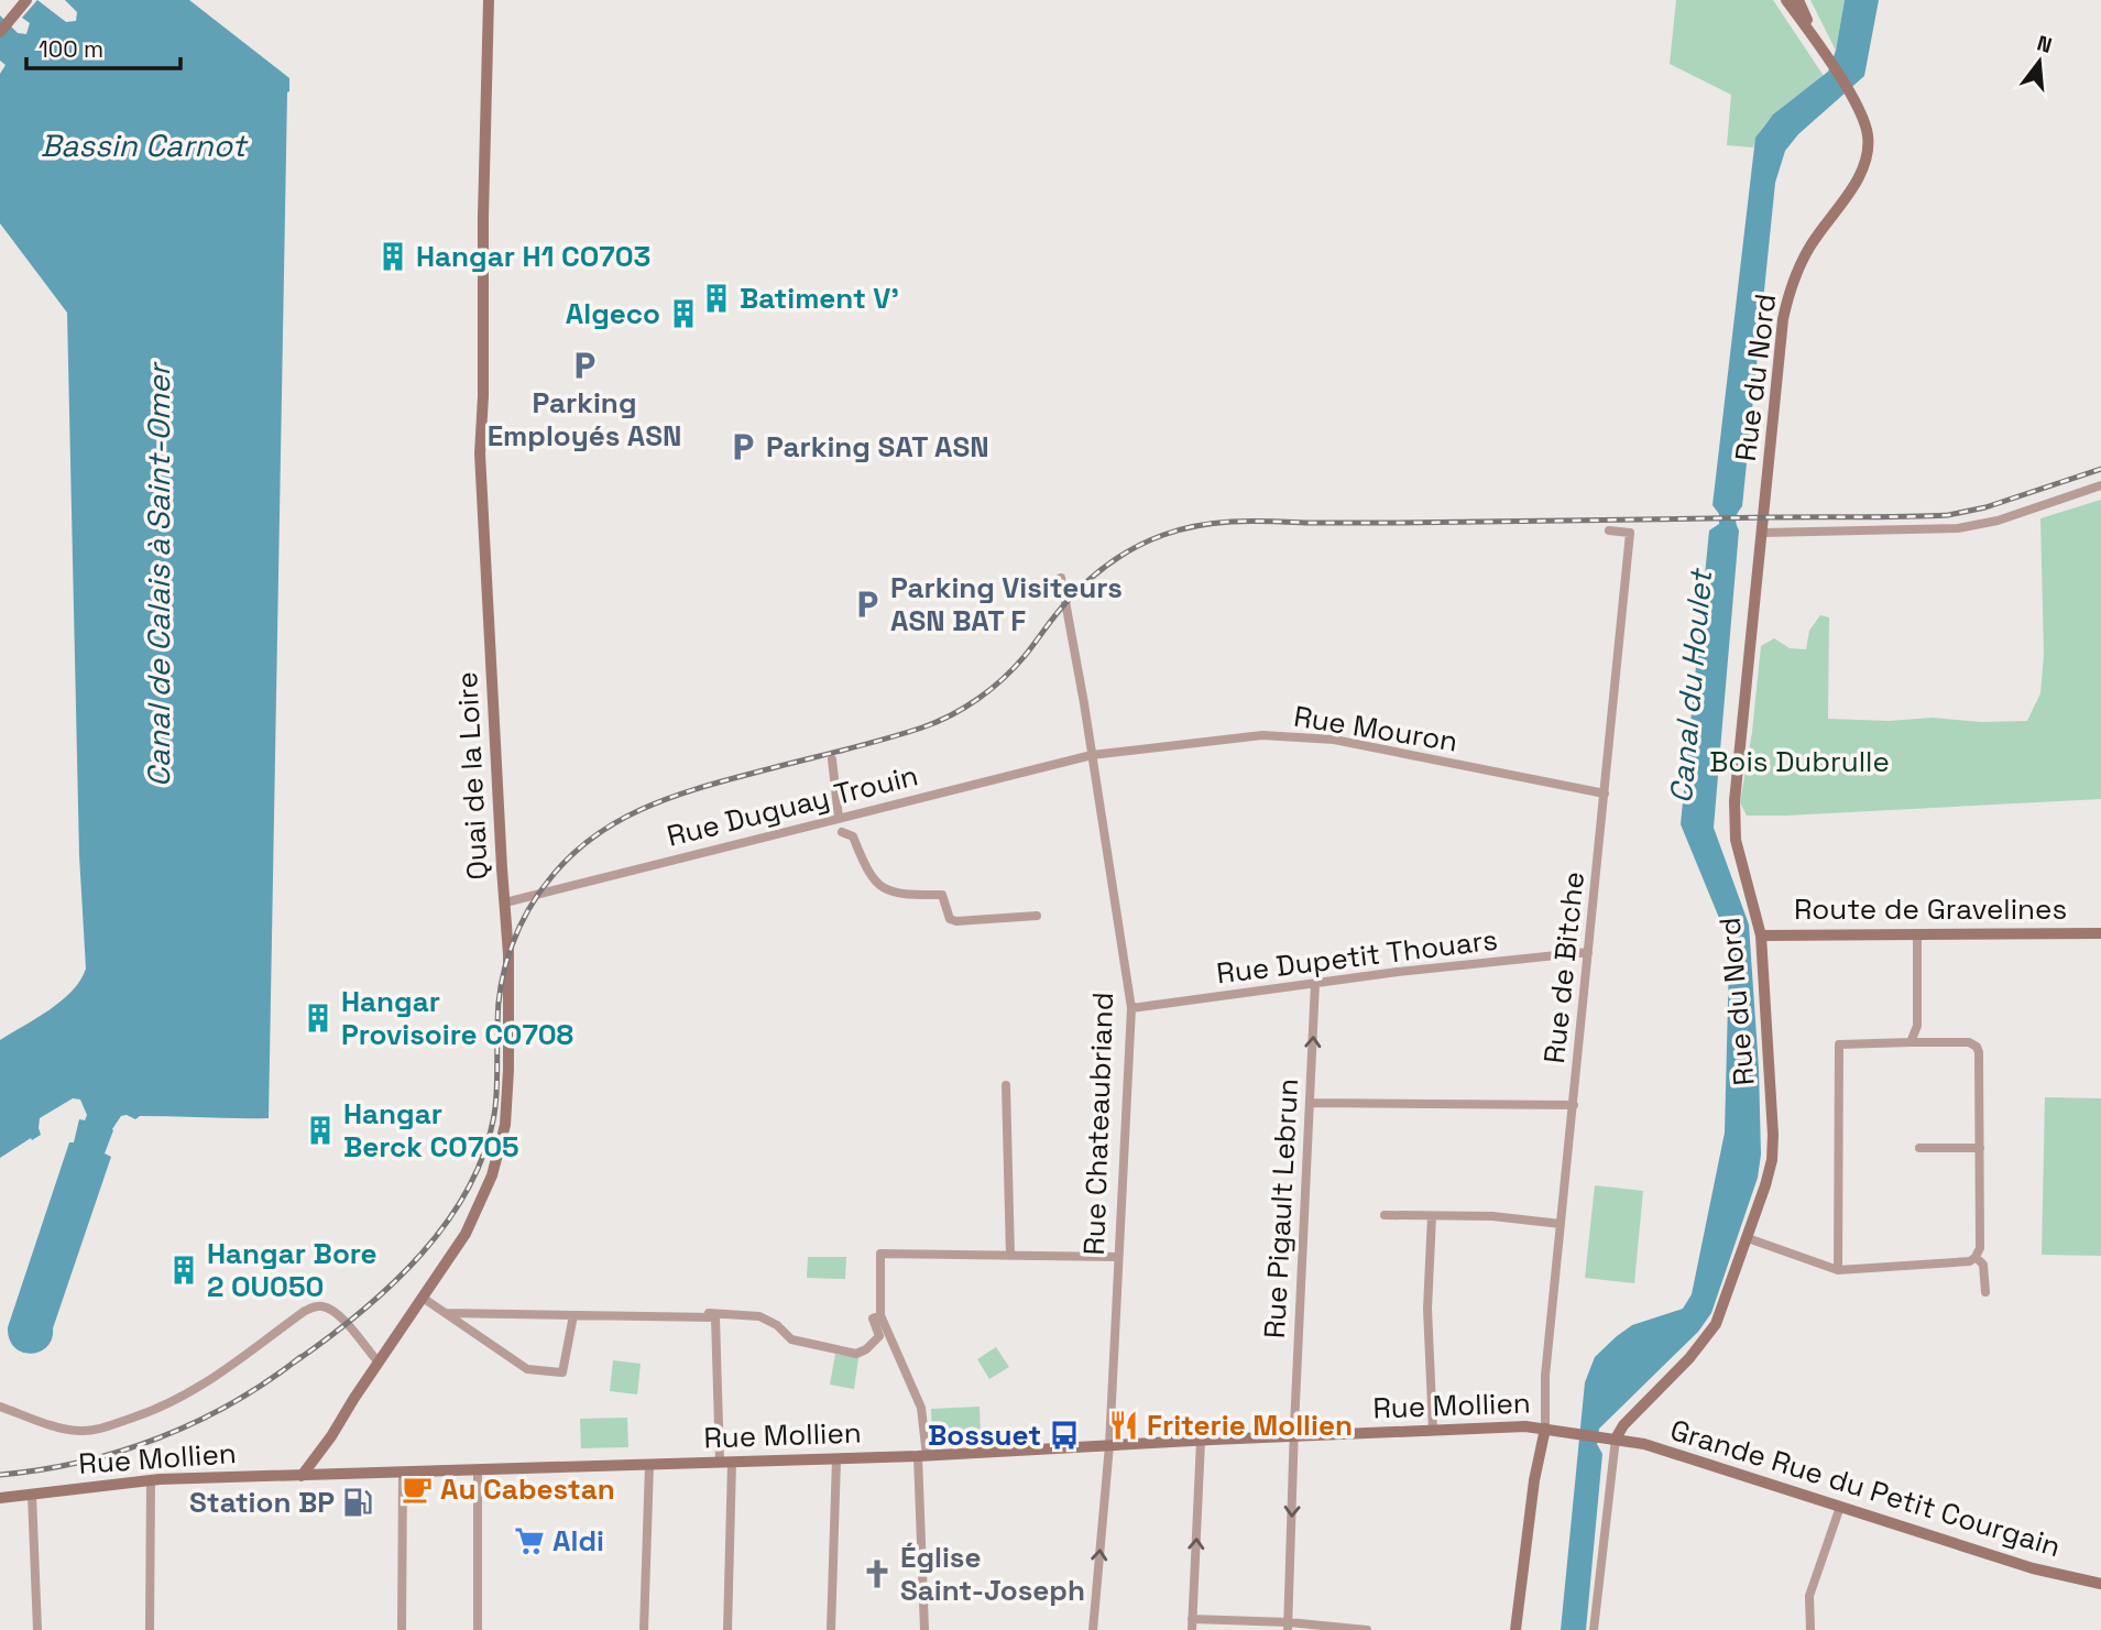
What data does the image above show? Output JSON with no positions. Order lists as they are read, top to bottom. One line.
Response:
{"streets":{"street":["Rue du Nord","Rue Mouron","Quai de la Loire","Rue Duguay Trouin","Route de Gravelines","Rue Dupetit Thouars","Rue de Bitche","Rue Chateaubriand","Rue Pigault Lebrun","Rue Mollien","Grande Rue du Petit Courgain"]},"crossings":[["Rue du Nord","Route de Gravelines"],["Rue du Nord","Grande Rue du Petit Courgain"],["Rue Mouron","Rue Duguay Trouin"],["Rue Mouron","Rue de Bitche"],["Rue Mouron","Rue Chateaubriand"],["Quai de la Loire","Rue Duguay Trouin"],["Quai de la Loire","Rue Mollien"],["Rue Duguay Trouin","Rue Chateaubriand"],["Rue Dupetit Thouars","Rue de Bitche"],["Rue Dupetit Thouars","Rue Chateaubriand"],["Rue Dupetit Thouars","Rue Pigault Lebrun"],["Rue de Bitche","Rue Mollien"],["Rue Chateaubriand","Rue Mollien"],["Rue Pigault Lebrun","Rue Mollien"],["Rue Mollien","Grande Rue du Petit Courgain"]],"water":["Bassin Carnot","Canal de Calais à Saint-Omer","Canal du Houlet"],"parks":["Bois Dubrulle"],"places":{"building":["Hangar H1 CO703","Batiment V'","Algeco","Hangar Provisoire CO708","Hangar Berck CO705","Hangar Bore 2 OU050"],"parking":["Parking Employés ASN","Parking SAT ASN","Parking Visiteurs ASN BAT F"],"restaurant":["Friterie Mollien"],"bus stop":["Bossuet"],"cafe":["Au Cabestan"],"fuel station":["Station BP"],"supermarket":["Aldi"],"church":["Église Saint-Joseph"]},"scale_bar":"100 m","north":"top"}
